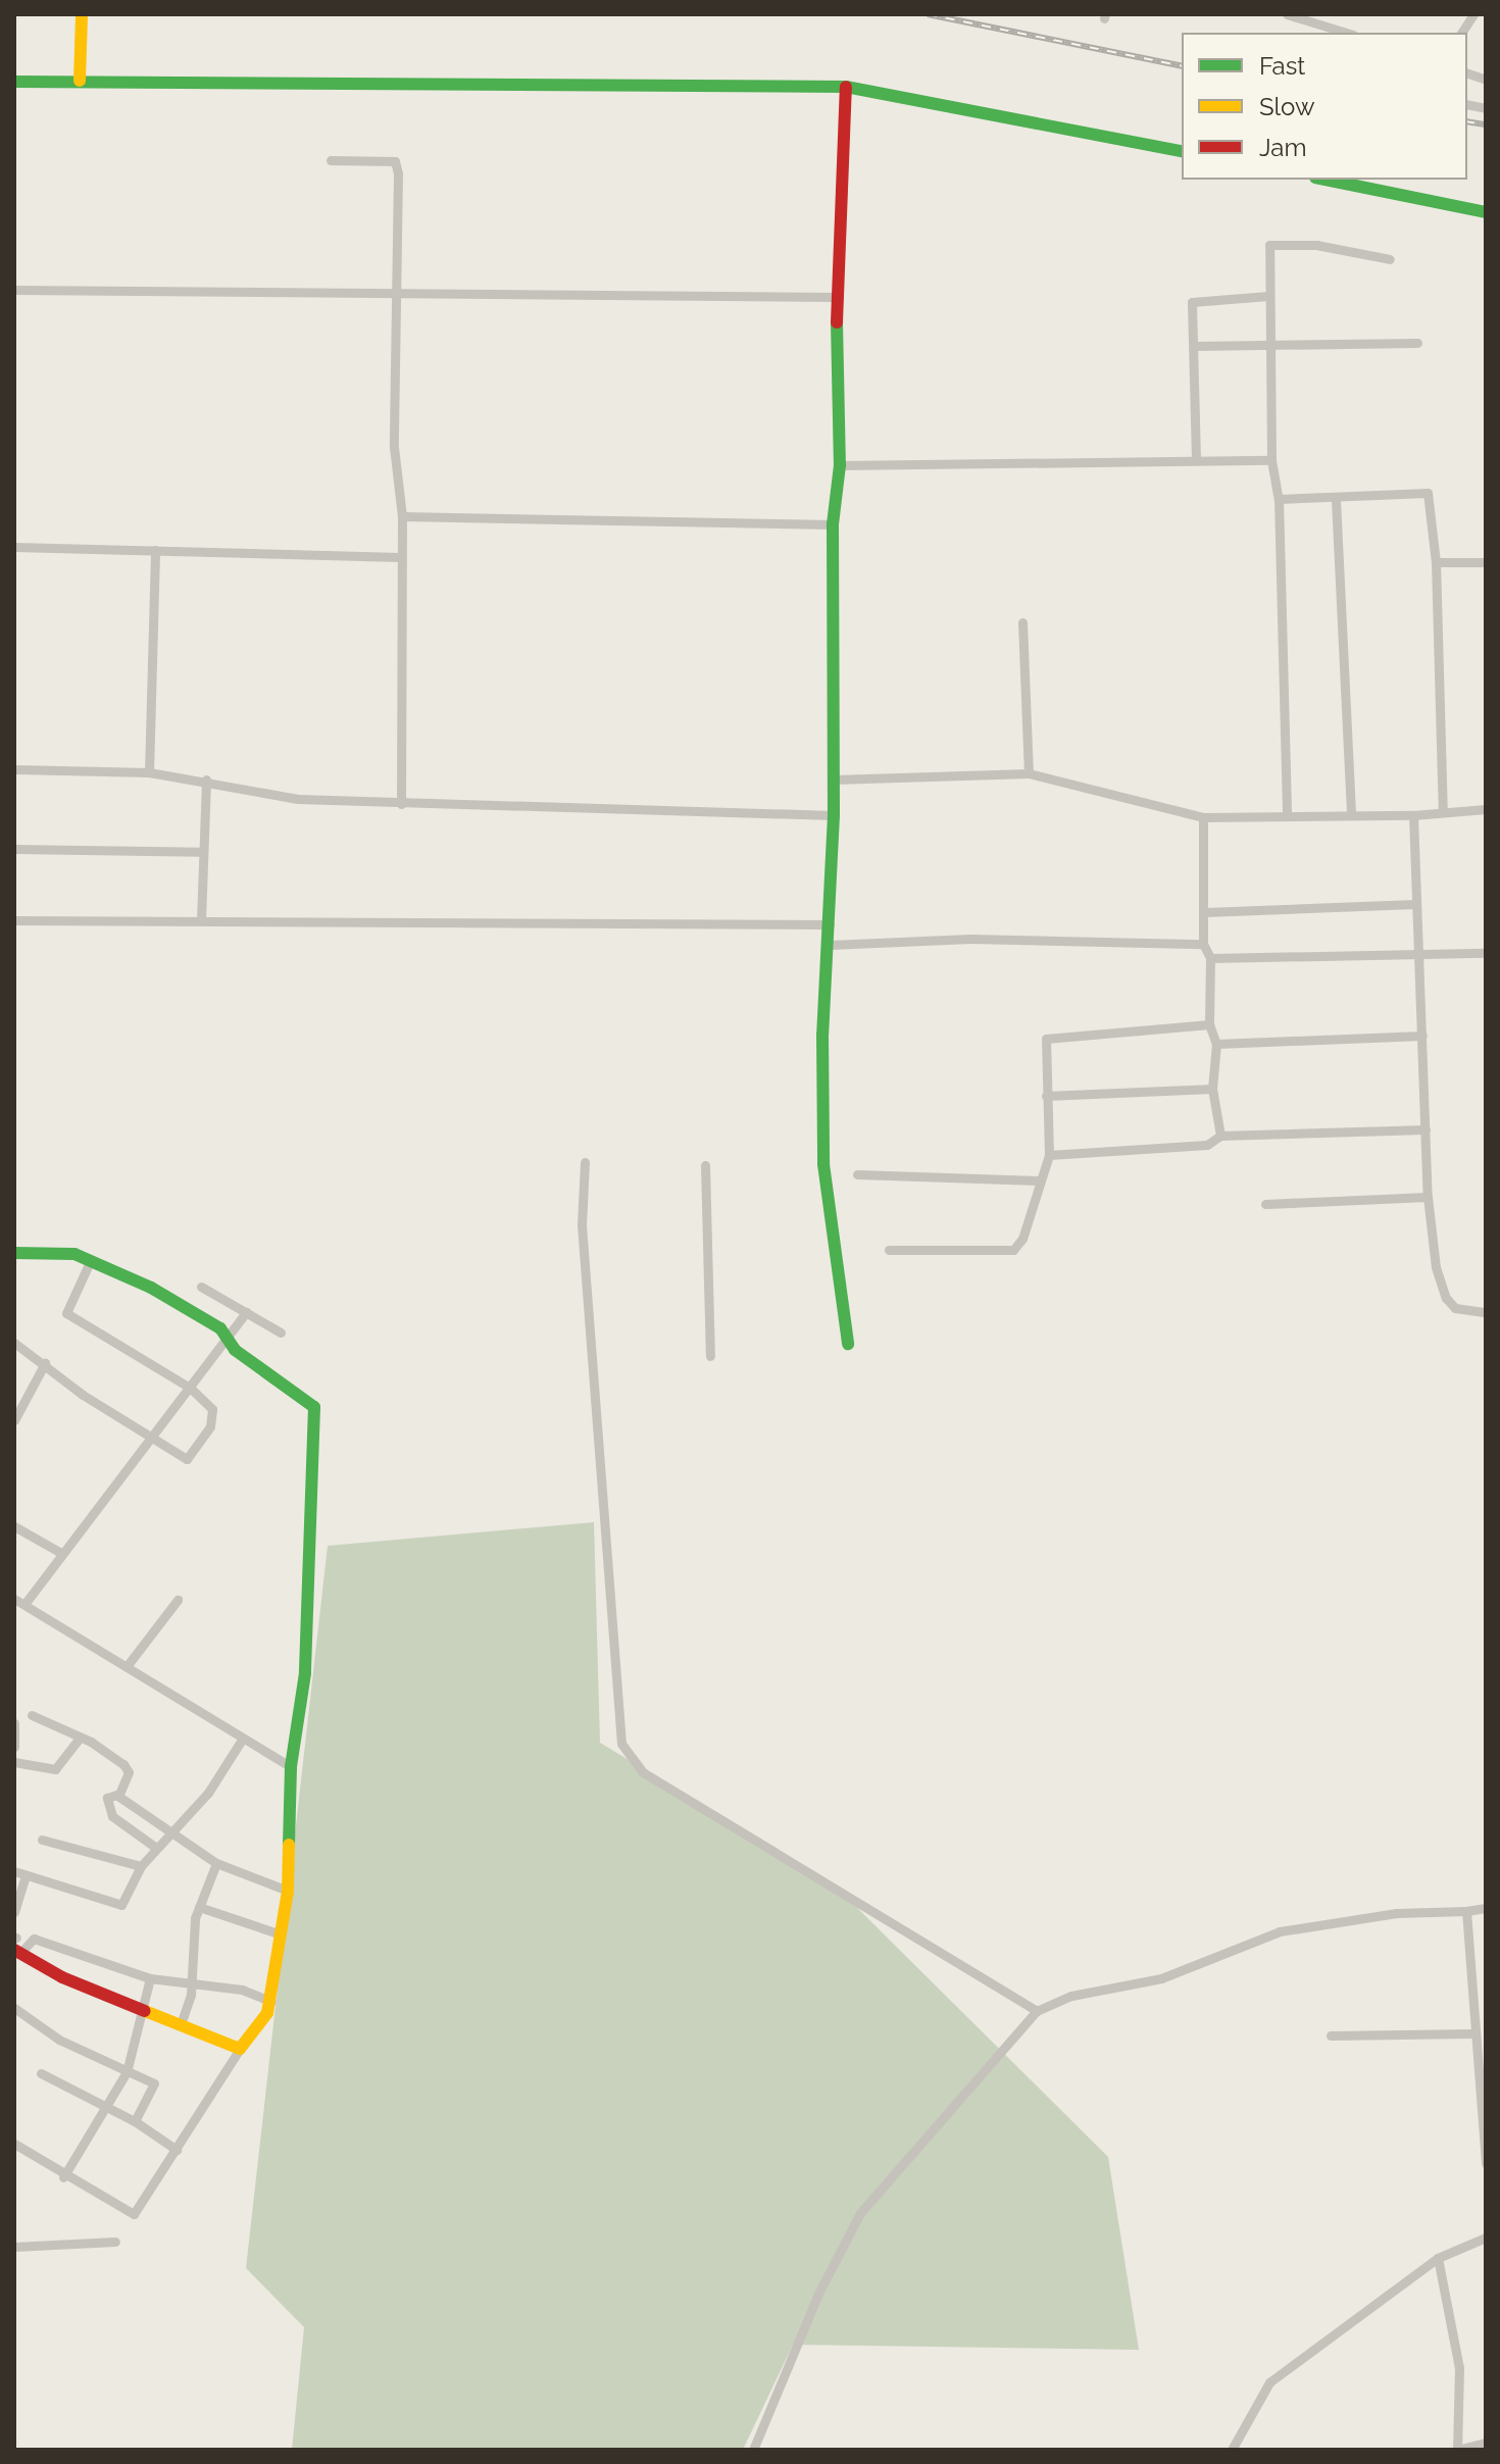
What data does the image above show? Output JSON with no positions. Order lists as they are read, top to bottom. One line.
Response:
{"legend":["Fast","Slow","Jam"]}
